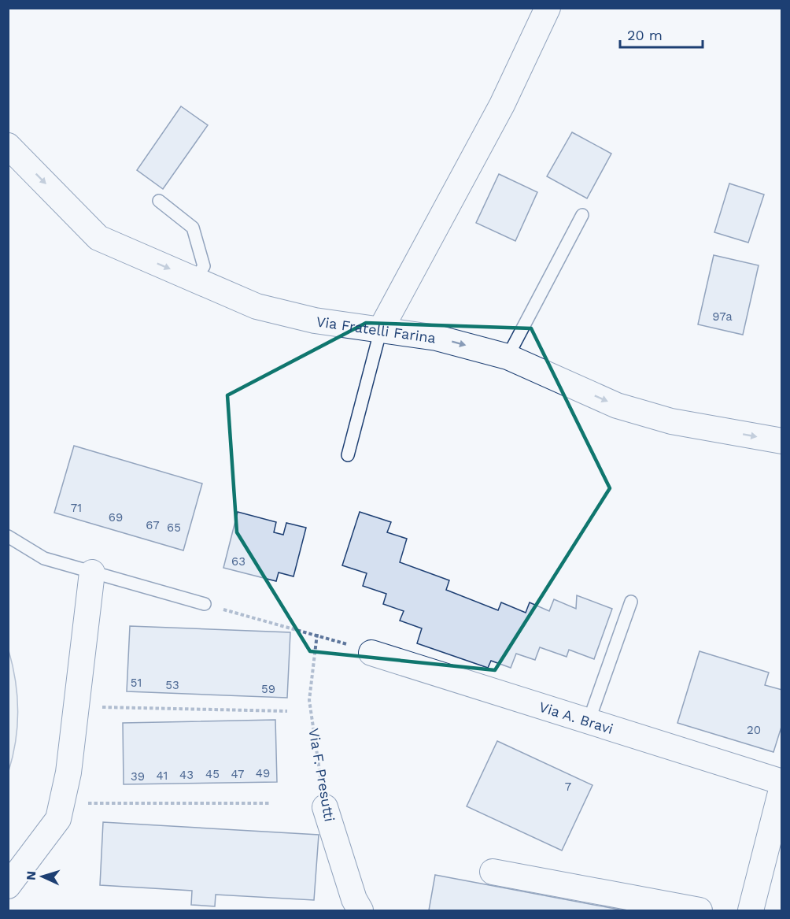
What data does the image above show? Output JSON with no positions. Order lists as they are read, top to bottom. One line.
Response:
{"streets":{"street":["Via Fratelli Farina","Via A. Bravi","Via F. Presutti"]},"one_way":["Via Fratelli Farina"],"house_numbers":["97a","71","69","67","65","63","51","53","59","20","49","45","47","43","41","39","7"],"scale_bar":"20 m","north":"left"}
